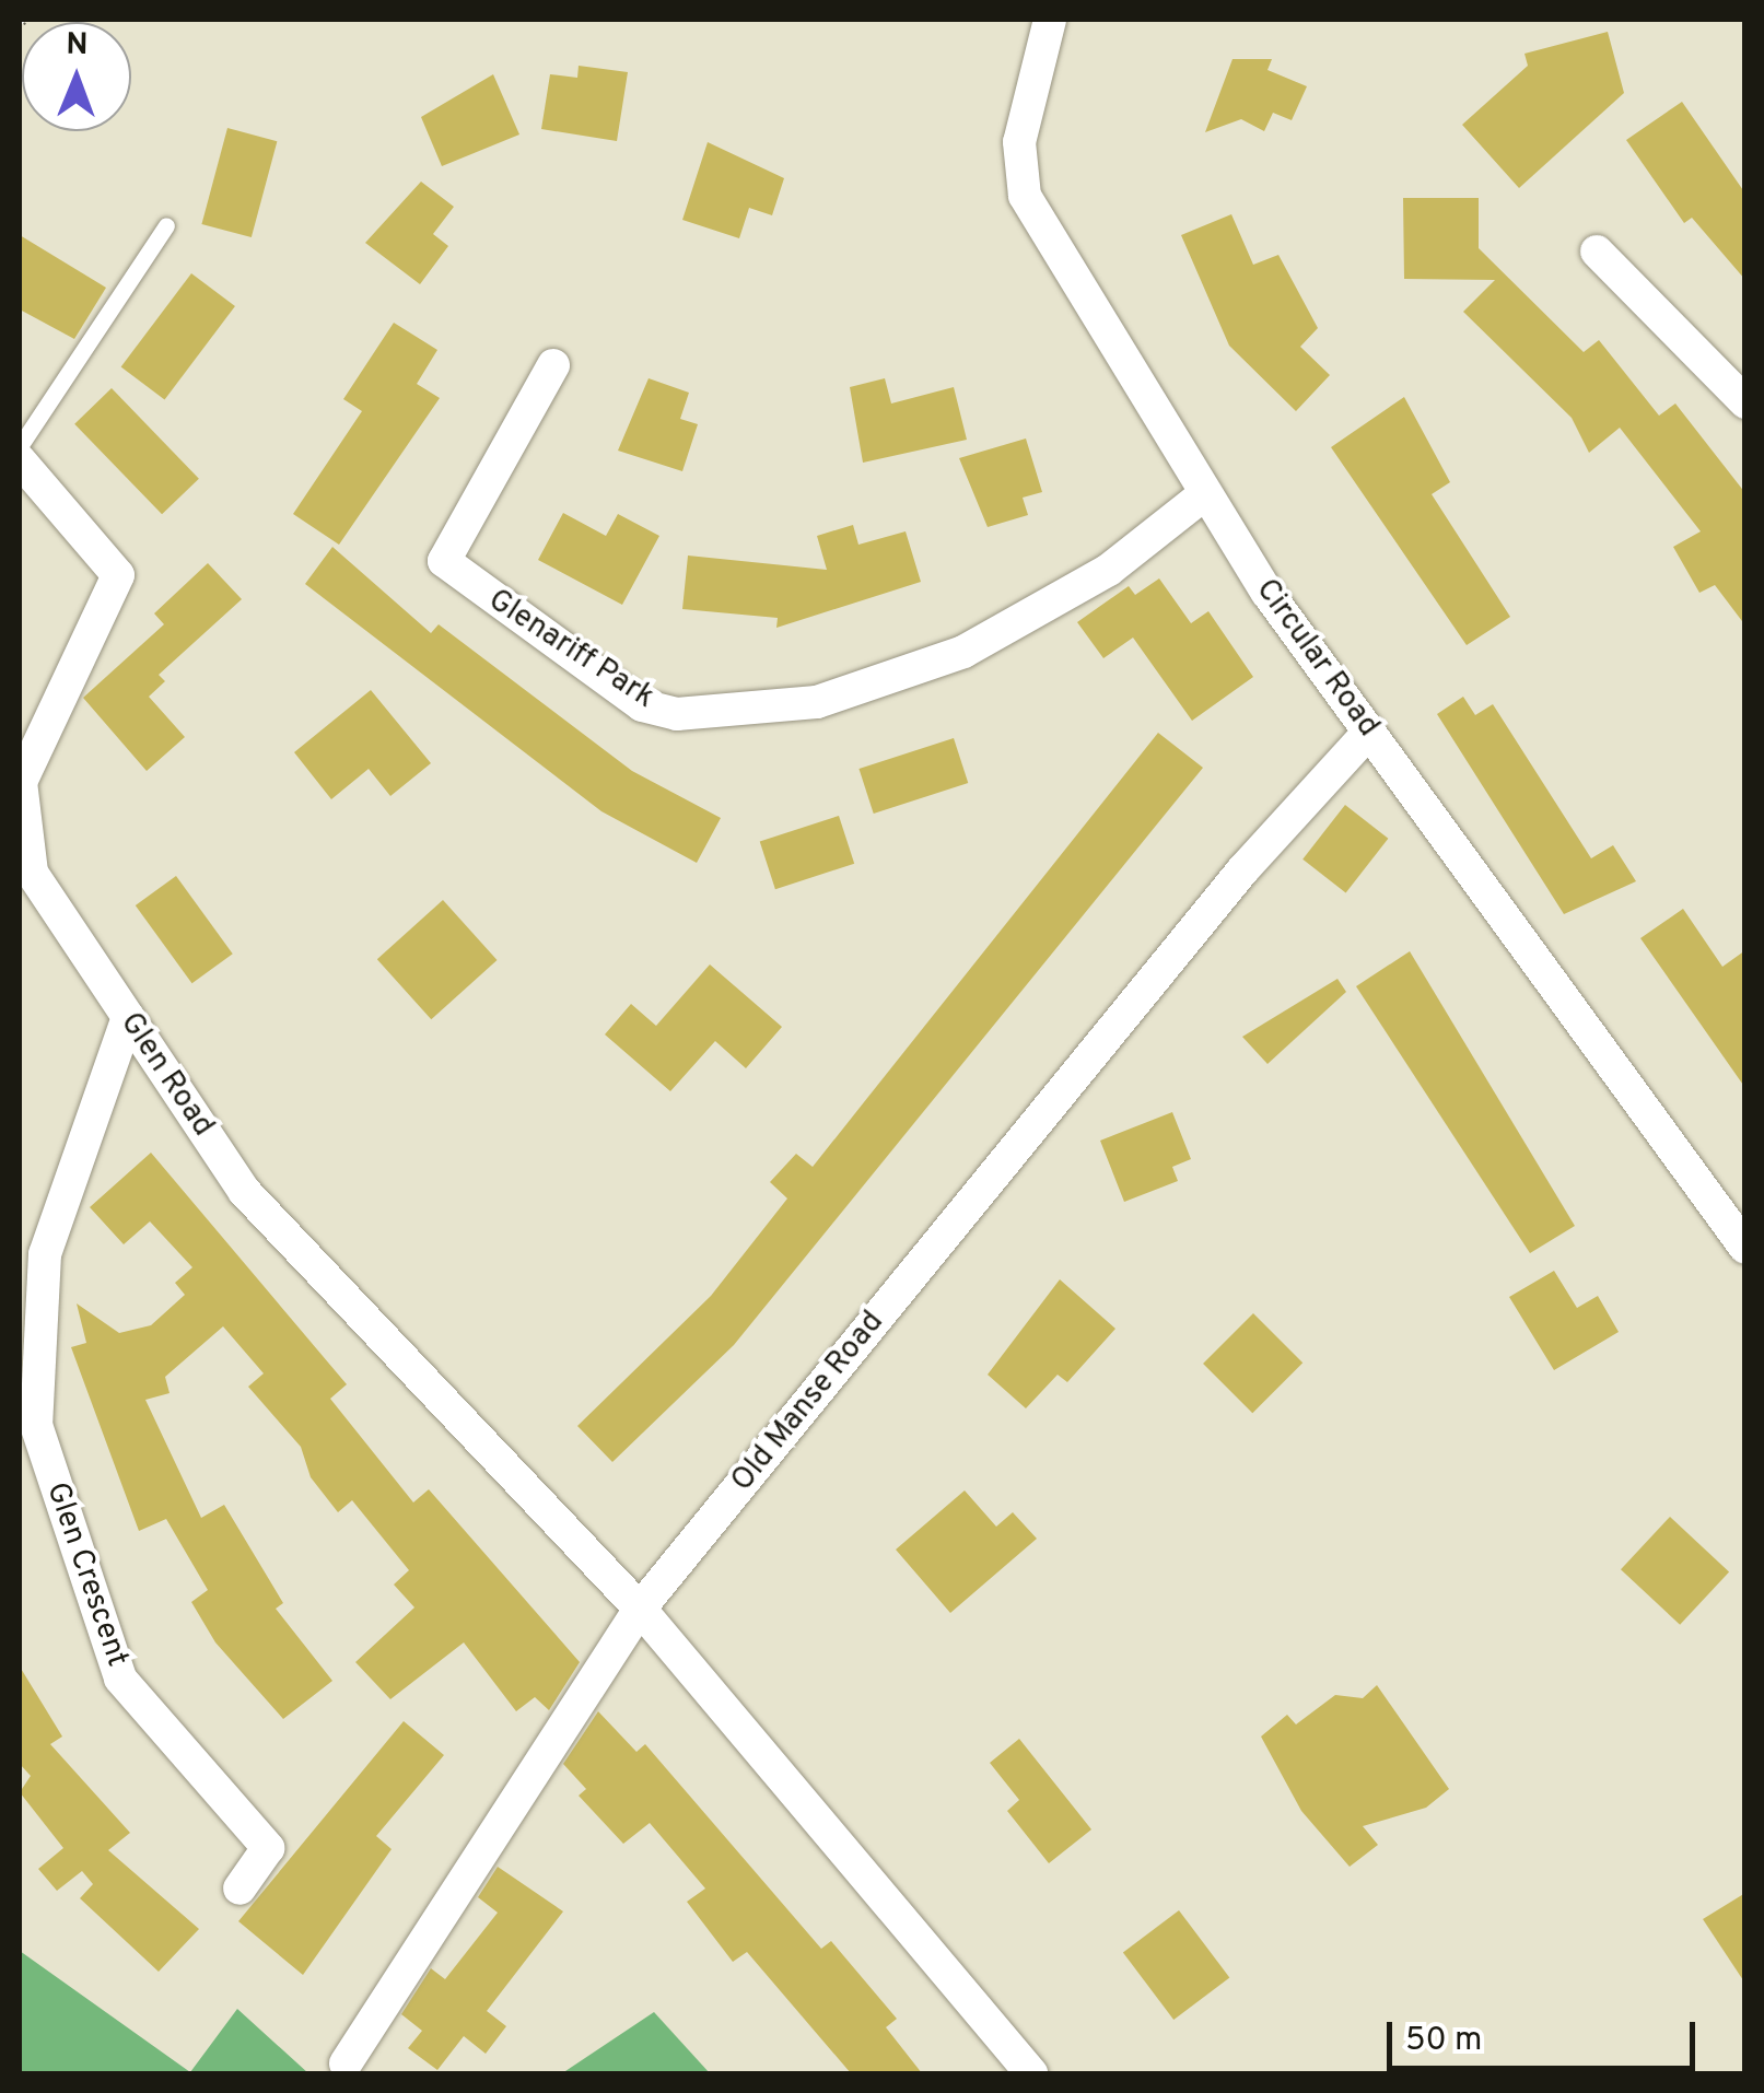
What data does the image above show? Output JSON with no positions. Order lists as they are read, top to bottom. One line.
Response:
{"streets":{"street":["Glenariff Park","Circular Road","Glen Road","Old Manse Road","Glen Crescent"]},"crossings":[["Glenariff Park","Circular Road"],["Circular Road","Old Manse Road"],["Glen Road","Old Manse Road"],["Glen Road","Glen Crescent"]],"scale_bar":"50 m","north":"top"}
